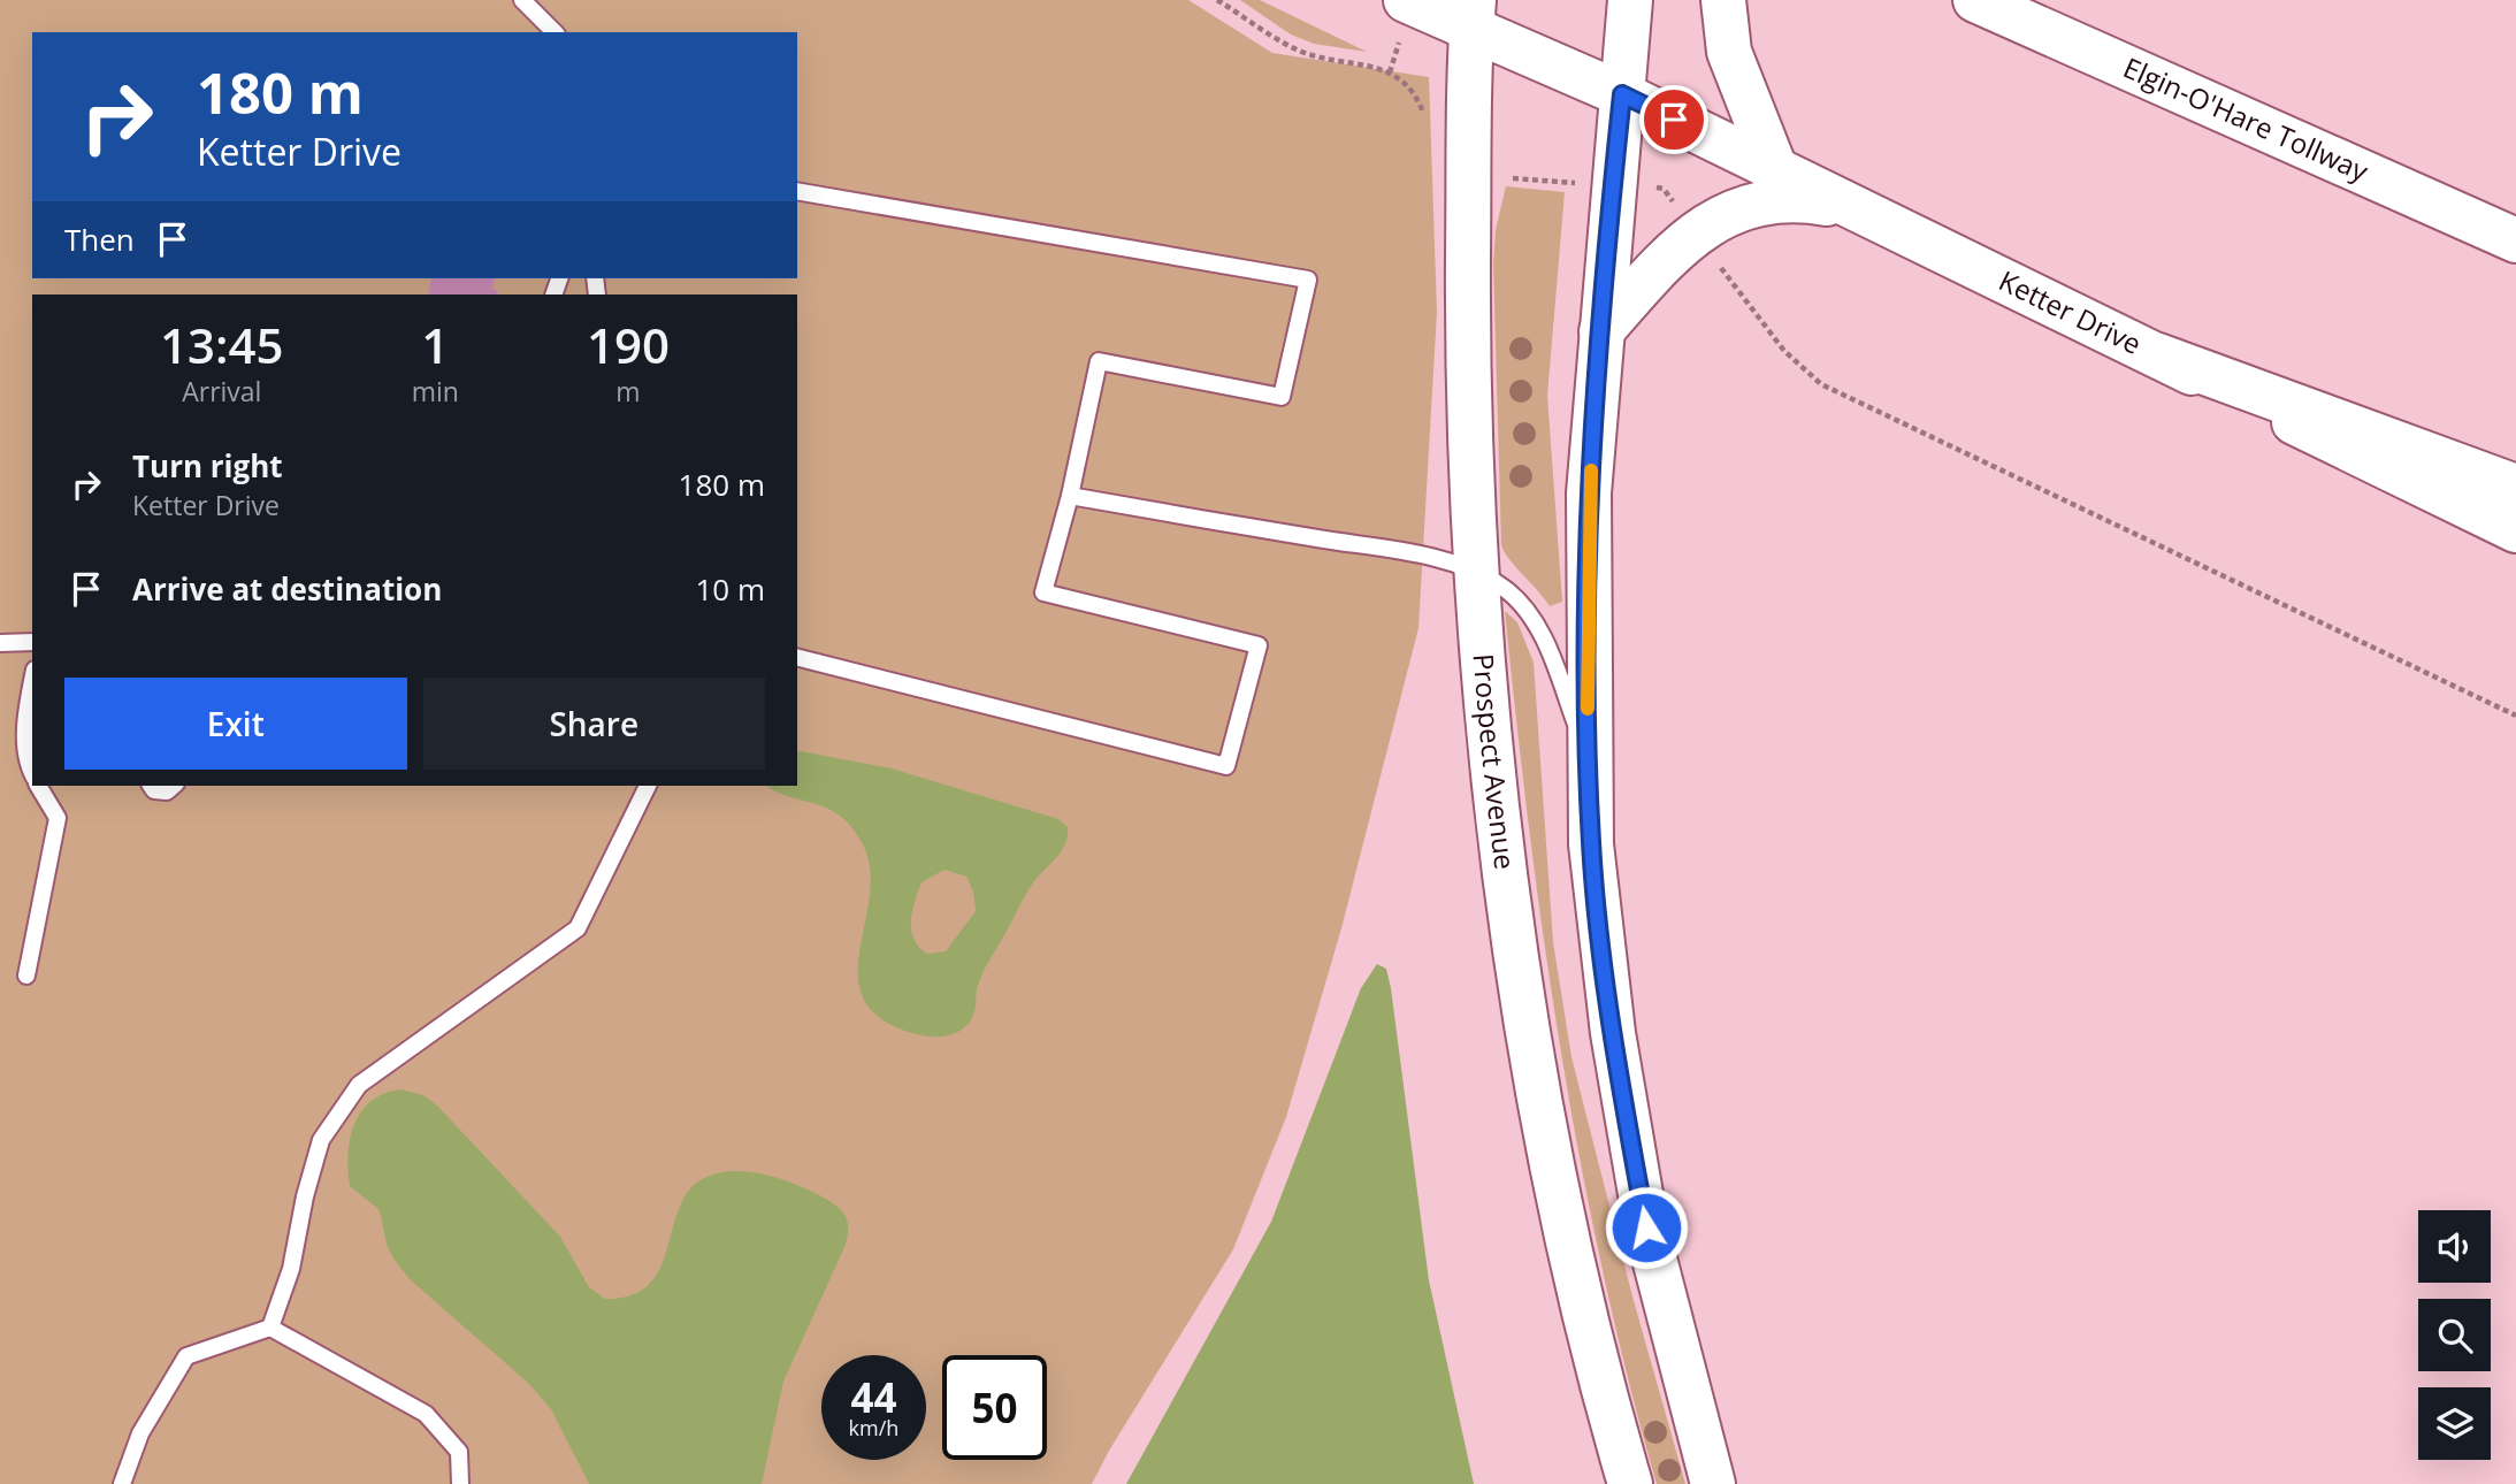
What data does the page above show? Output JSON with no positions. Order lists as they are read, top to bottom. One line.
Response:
{"streets":{"main road":["Elgin-O'Hare Tollway","Ketter Drive","Prospect Avenue"]},"crossings":[["Ketter Drive","Prospect Avenue"]],"page":{"turn":["180 m","Ketter Drive"],"then":"Then","eta":["13:45","Arrival","1","min","190","m"],"list":[{"name":"Turn right","note":"Ketter Drive","value":"180 m"},{"name":"Arrive at destination","value":"10 m"}],"buttons":["Exit","Share"],"speed":"44 km/h","limit":"50"}}
